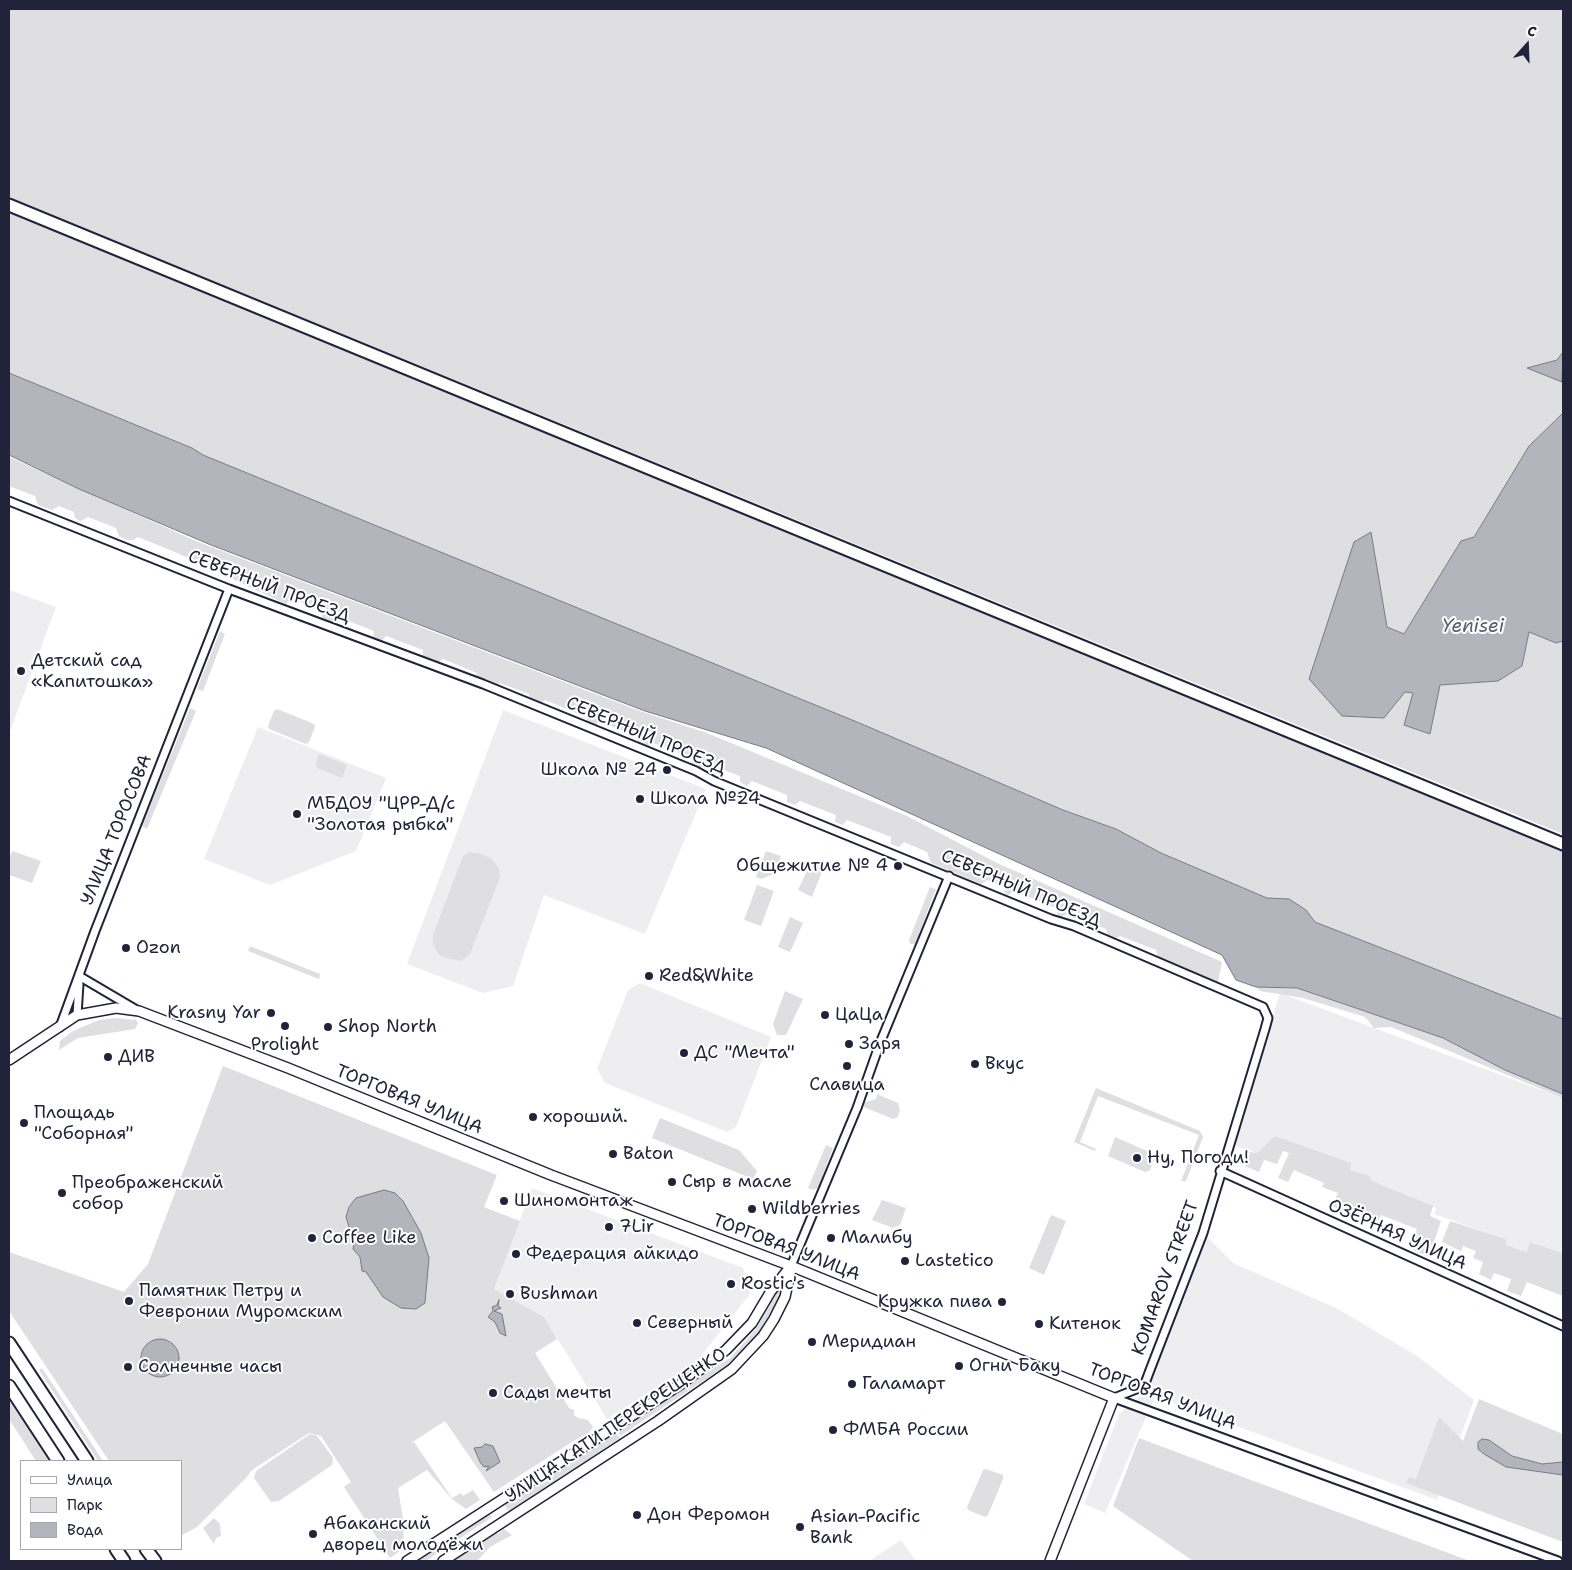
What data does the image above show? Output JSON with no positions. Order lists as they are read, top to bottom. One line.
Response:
{"streets":{"street":["СЕВЕРНЫЙ ПРОЕЗД","УЛИЦА ТОРОСОВА","ТОРГОВАЯ УЛИЦА","ОЗЁРНАЯ УЛИЦА","KOMAROV STREET","УЛИЦА КАТИ ПЕРЕКРЕЩЕНКО"]},"crossings":[["СЕВЕРНЫЙ ПРОЕЗД","УЛИЦА ТОРОСОВА"],["СЕВЕРНЫЙ ПРОЕЗД","KOMAROV STREET"],["СЕВЕРНЫЙ ПРОЕЗД","УЛИЦА КАТИ ПЕРЕКРЕЩЕНКО"],["УЛИЦА ТОРОСОВА","ТОРГОВАЯ УЛИЦА"],["ТОРГОВАЯ УЛИЦА","KOMAROV STREET"],["ТОРГОВАЯ УЛИЦА","УЛИЦА КАТИ ПЕРЕКРЕЩЕНКО"],["ОЗЁРНАЯ УЛИЦА","KOMAROV STREET"]],"water":["Yenisei"],"places":["Детский сад «Капитошка»","Школа № 24","Школа №24","МБДОУ \"ЦРР-Д/с \"Золотая рыбка\"","Общежитие № 4","Ozon","Red&White","Krasny Yar","ЦаЦа","Prolight","Shop North","Заря","ДС \"Мечта\"","ДИВ","Вкус","Славица","хороший.","Площадь \"Соборная\"","Baton","Ну, Погоди!","Сыр в масле","Преображенский собор","Шиномонтаж","Wildberries","7Lir","Coffee Like","Малибу","Федерация айкидо","Lastetico","Rostic's","Bushman","Памятник Петру и Февронии Муромским","Кружка пива","Северный","Китенок","Меридиан","Огни Баку","Солнечные часы","Галамарт","Сады мечты","ФМБА России","Дон Феромон","Asian-Pacific Bank","Абаканский дворец молодёжи"],"legend":["Улица","Парк","Вода"],"north":"top"}
